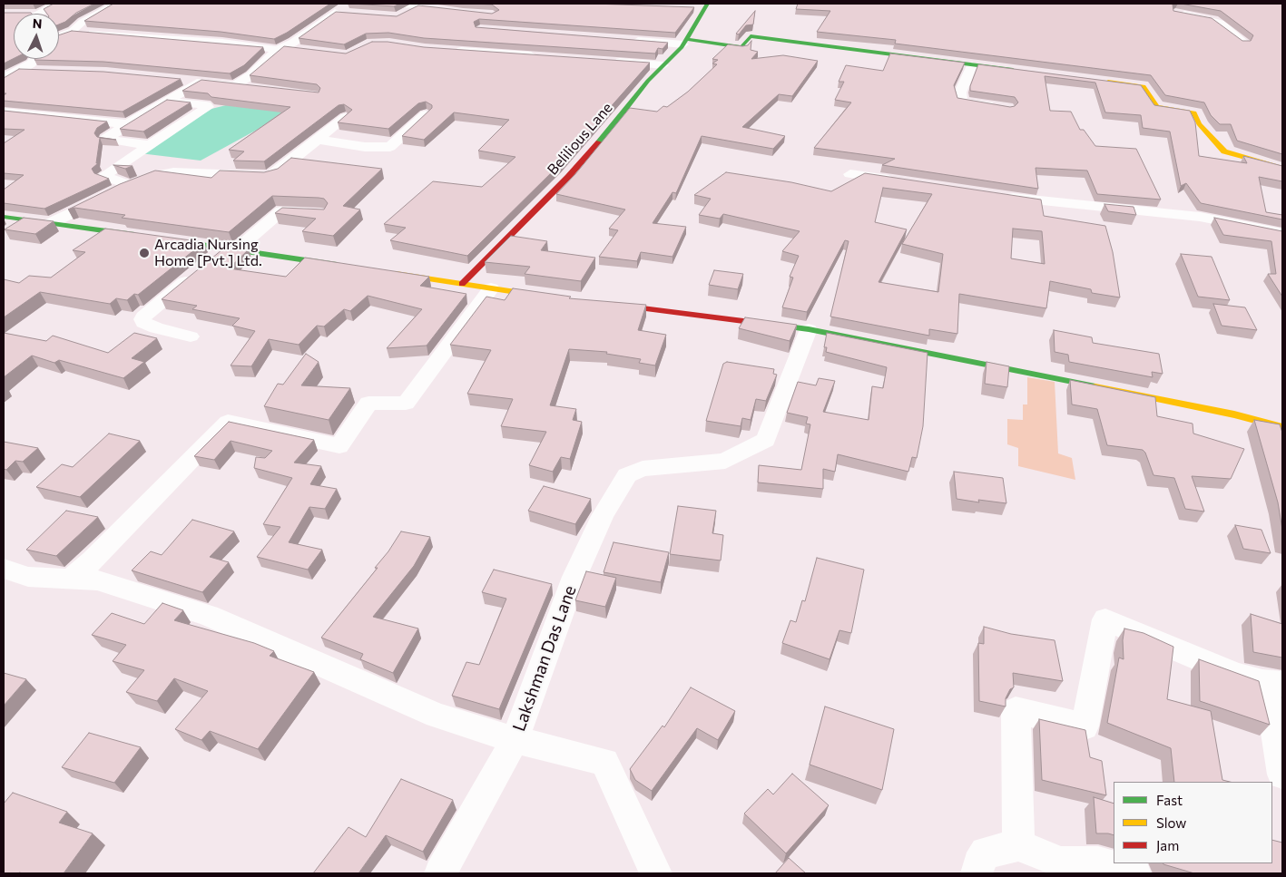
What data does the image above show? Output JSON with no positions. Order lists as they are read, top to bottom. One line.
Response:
{"streets":{"street":["Belilious Lane","Lakshman Das Lane"]},"places":["Arcadia Nursing Home [Pvt.] Ltd."],"legend":["Fast","Slow","Jam"],"north":"top"}
